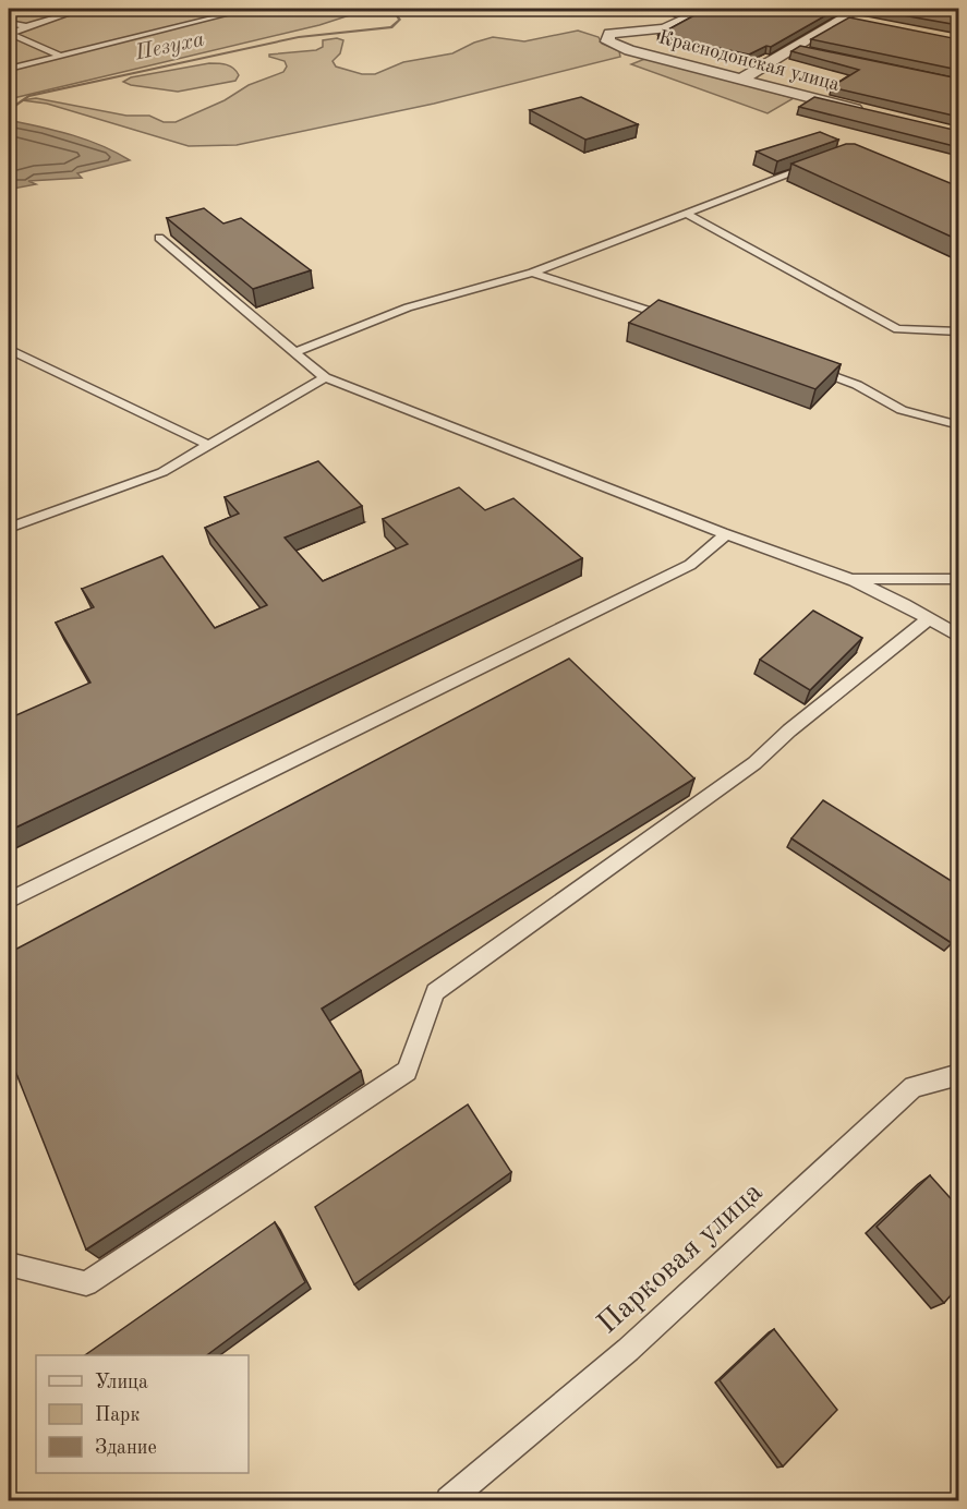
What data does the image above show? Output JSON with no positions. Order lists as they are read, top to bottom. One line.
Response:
{"streets":{"street":["Краснодонская улица"],"lane":["Парковая улица"]},"water":["Пезуха"],"legend":["Улица","Парк","Здание"]}
